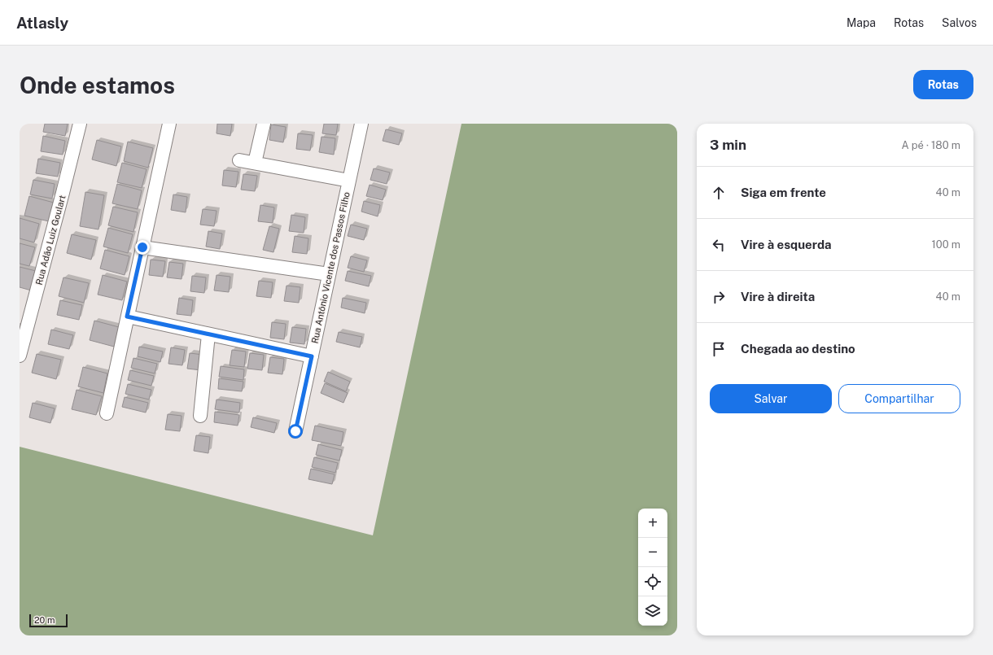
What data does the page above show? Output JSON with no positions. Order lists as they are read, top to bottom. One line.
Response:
{"streets":{"street":["Rua Adão Luiz Goulart","Rua Antônio Vicente dos Passos Filho"]},"scale_bar":"20 m","page":{"header":"Atlasly","nav":["Mapa","Rotas","Salvos"],"buttons":["Rotas",["Salvar","Compartilhar"]],"title":"Onde estamos","heading":["3 min","A pé · 180 m"],"list":[["Siga em frente","40 m"],["Vire à esquerda","100 m"],["Vire à direita","40 m"],"Chegada ao destino"],"map_buttons":["+","−"],"scale":"20 m"}}
